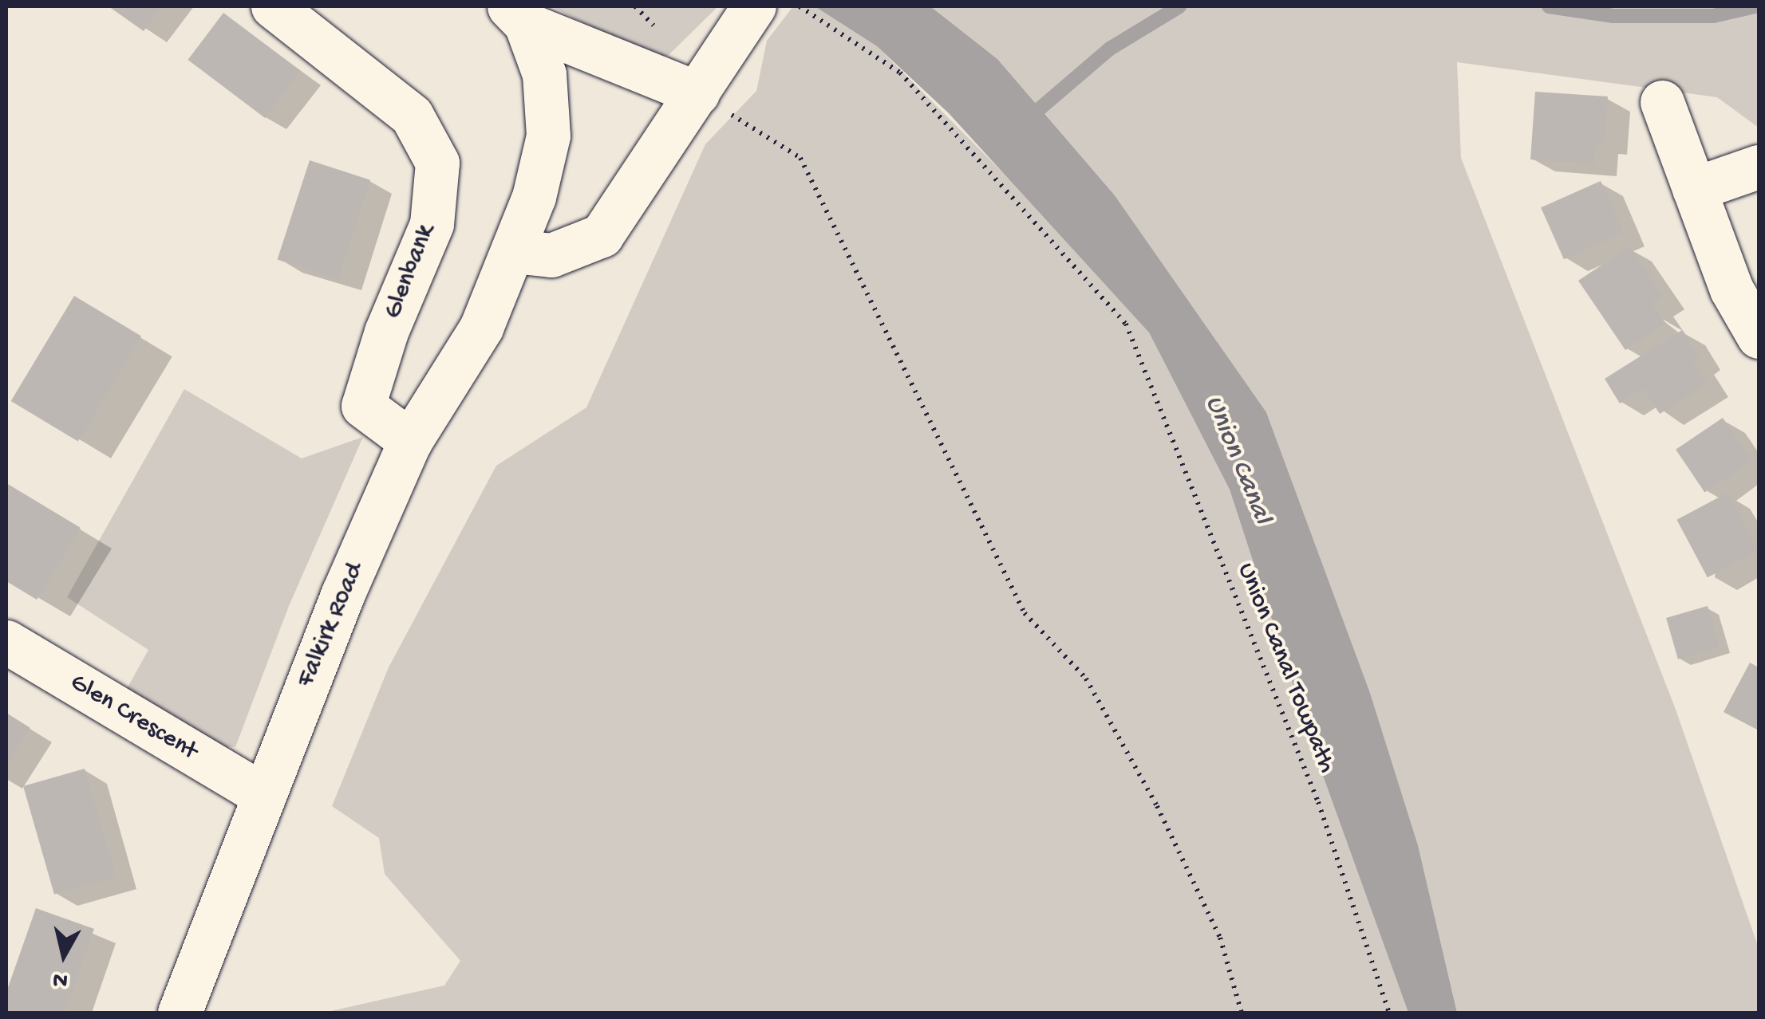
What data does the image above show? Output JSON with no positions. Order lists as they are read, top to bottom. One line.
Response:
{"streets":{"street":["Glenbank","Falkirk Road","Glen Crescent"],"path":["Union Canal Towpath"]},"crossings":[["Glenbank","Falkirk Road"],["Falkirk Road","Glen Crescent"]],"water":["Union Canal"],"north":"bottom"}
